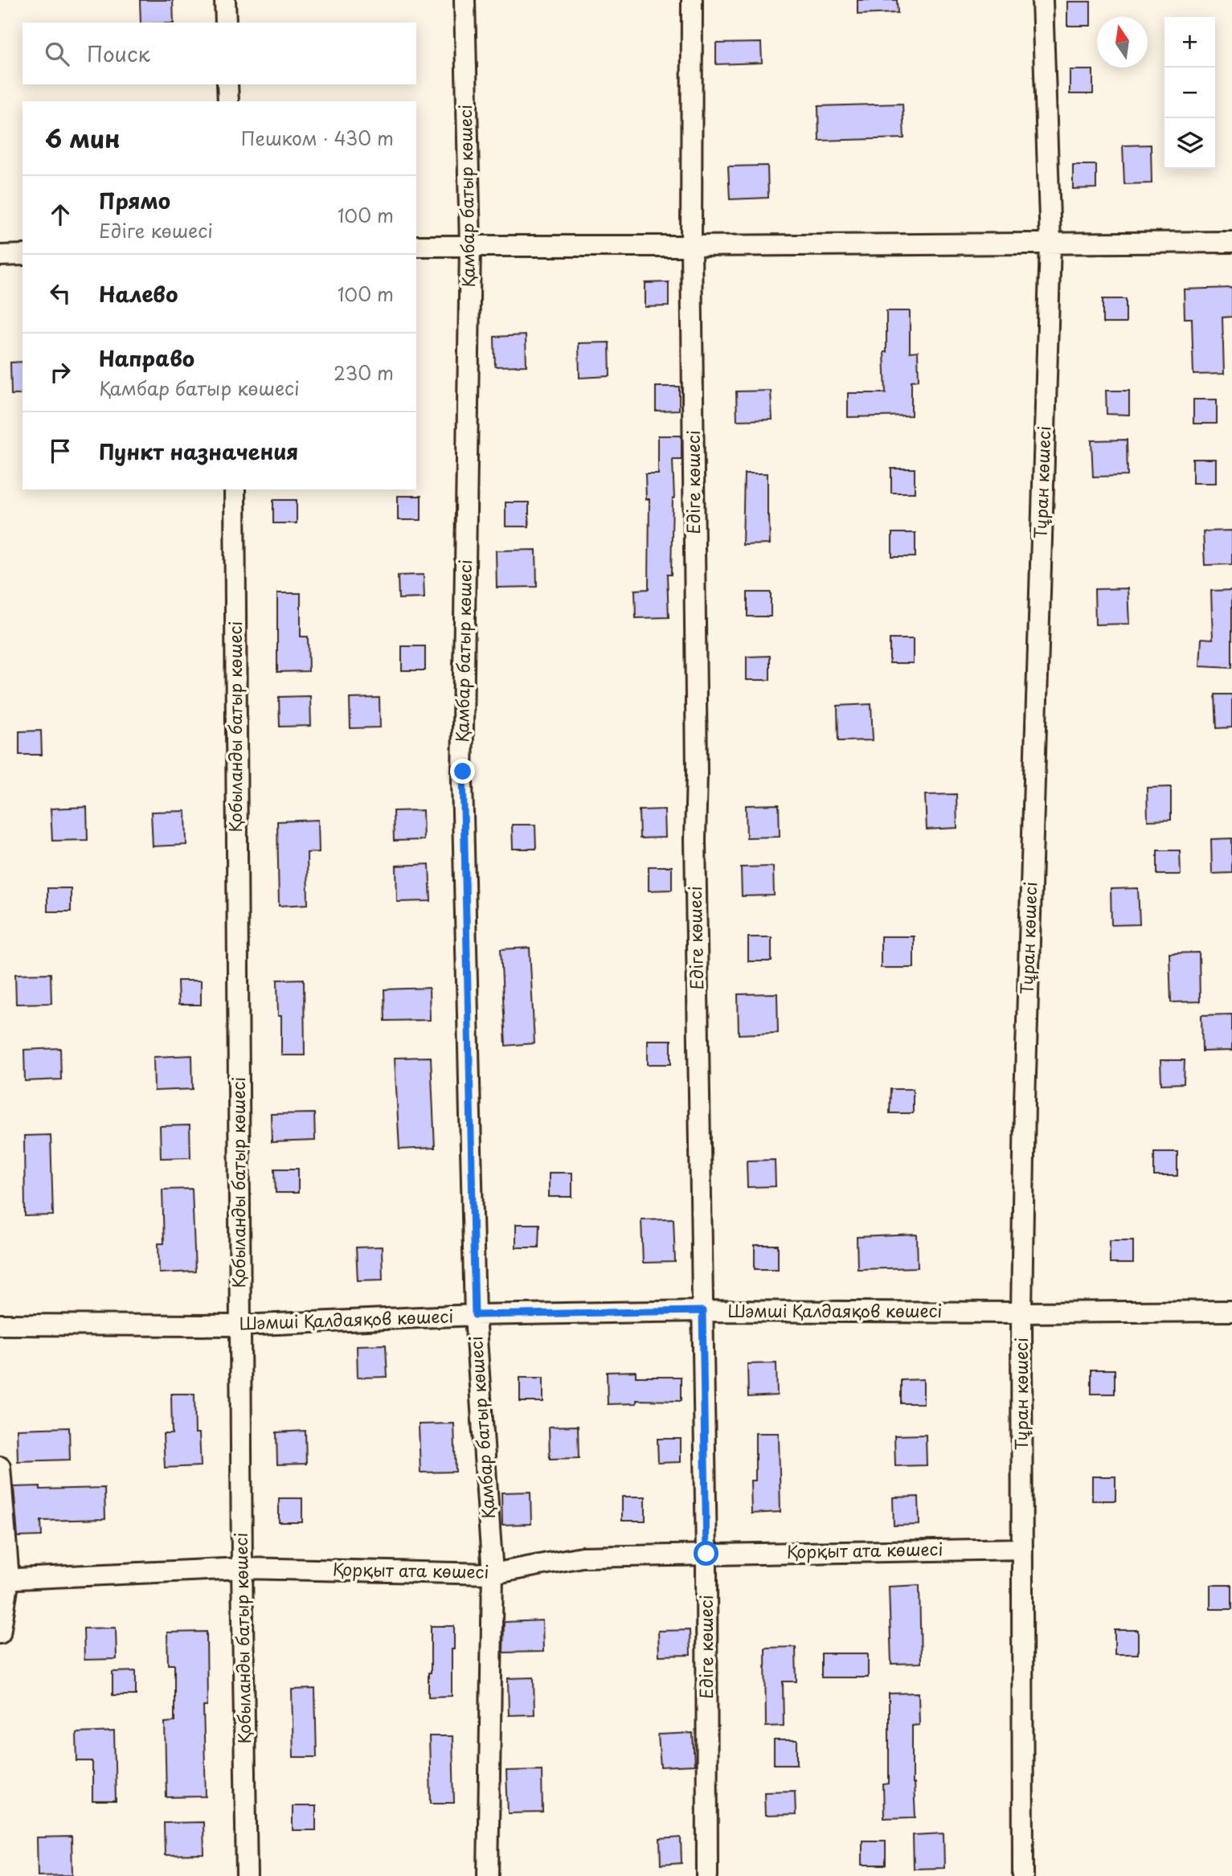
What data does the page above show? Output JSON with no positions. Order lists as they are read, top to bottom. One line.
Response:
{"streets":{"street":["Қамбар батыр көшесі","Едіге көшесі","Тұран көшесі","Қобыланды батыр көшесі","Шәмші Қалдаяқов көшесі","Қорқыт ата көшесі"]},"crossings":[["Қамбар батыр көшесі","Шәмші Қалдаяқов көшесі"],["Қамбар батыр көшесі","Қорқыт ата көшесі"],["Едіге көшесі","Шәмші Қалдаяқов көшесі"],["Едіге көшесі","Қорқыт ата көшесі"],["Тұран көшесі","Шәмші Қалдаяқов көшесі"],["Тұран көшесі","Қорқыт ата көшесі"],["Қобыланды батыр көшесі","Шәмші Қалдаяқов көшесі"],["Қобыланды батыр көшесі","Қорқыт ата көшесі"]],"north":"top","page":{"map_buttons":["+","−"],"search":"Поиск","heading":["6 мин","Пешком · 430 m"],"list":[["Прямо","Едіге көшесі","100 m"],["Налево","100 m"],["Направо","Қамбар батыр көшесі","230 m"],"Пункт назначения"]}}
